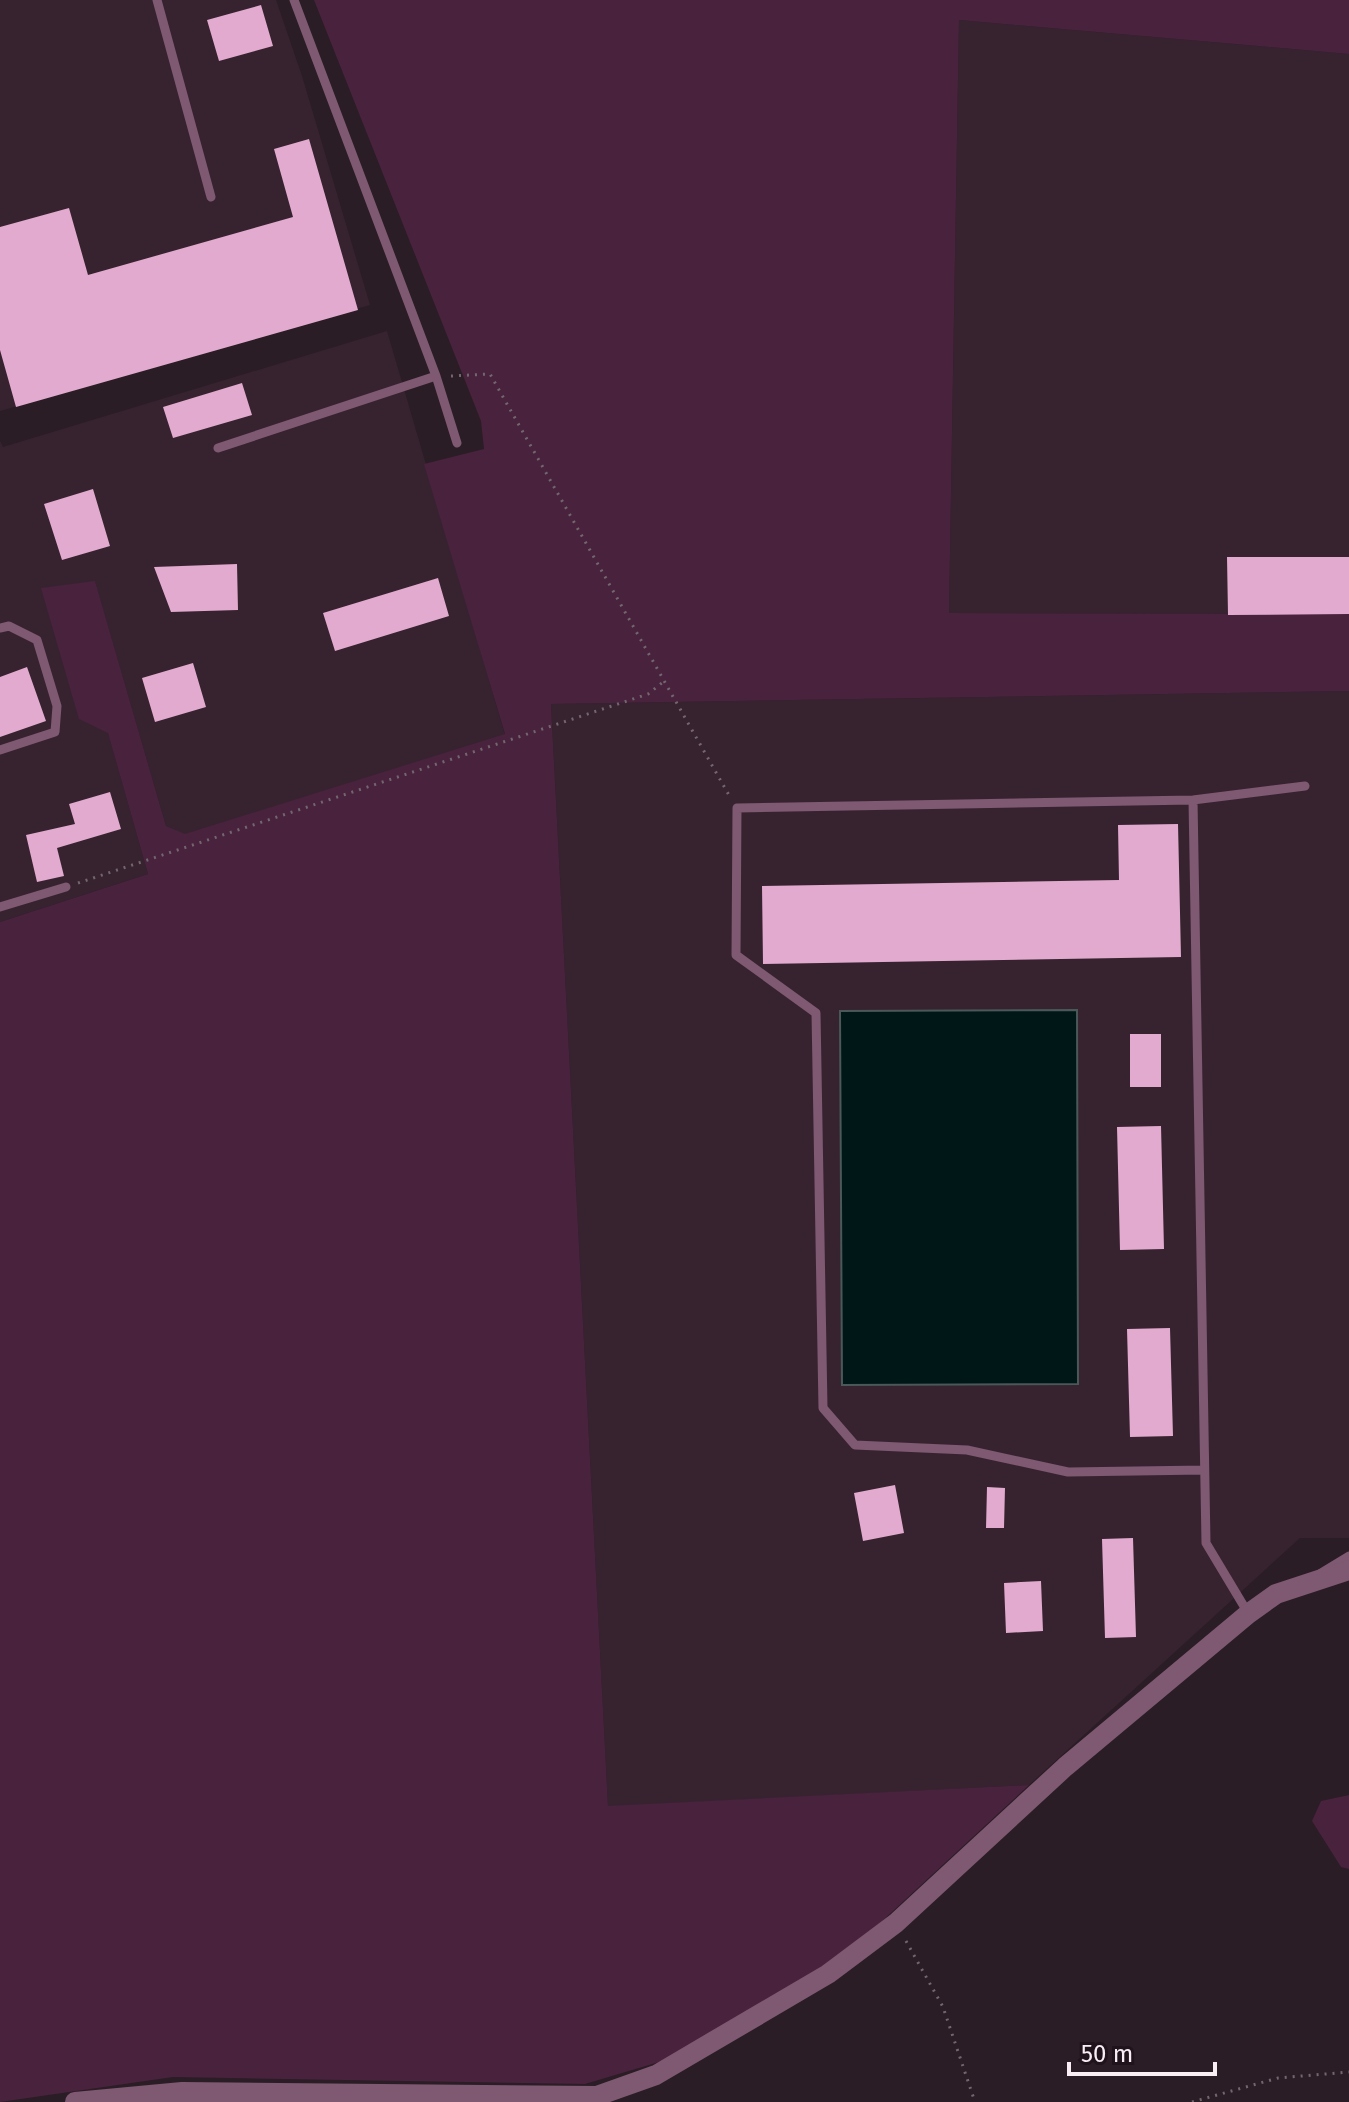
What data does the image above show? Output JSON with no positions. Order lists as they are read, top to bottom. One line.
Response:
{"scale_bar":"50 m"}
